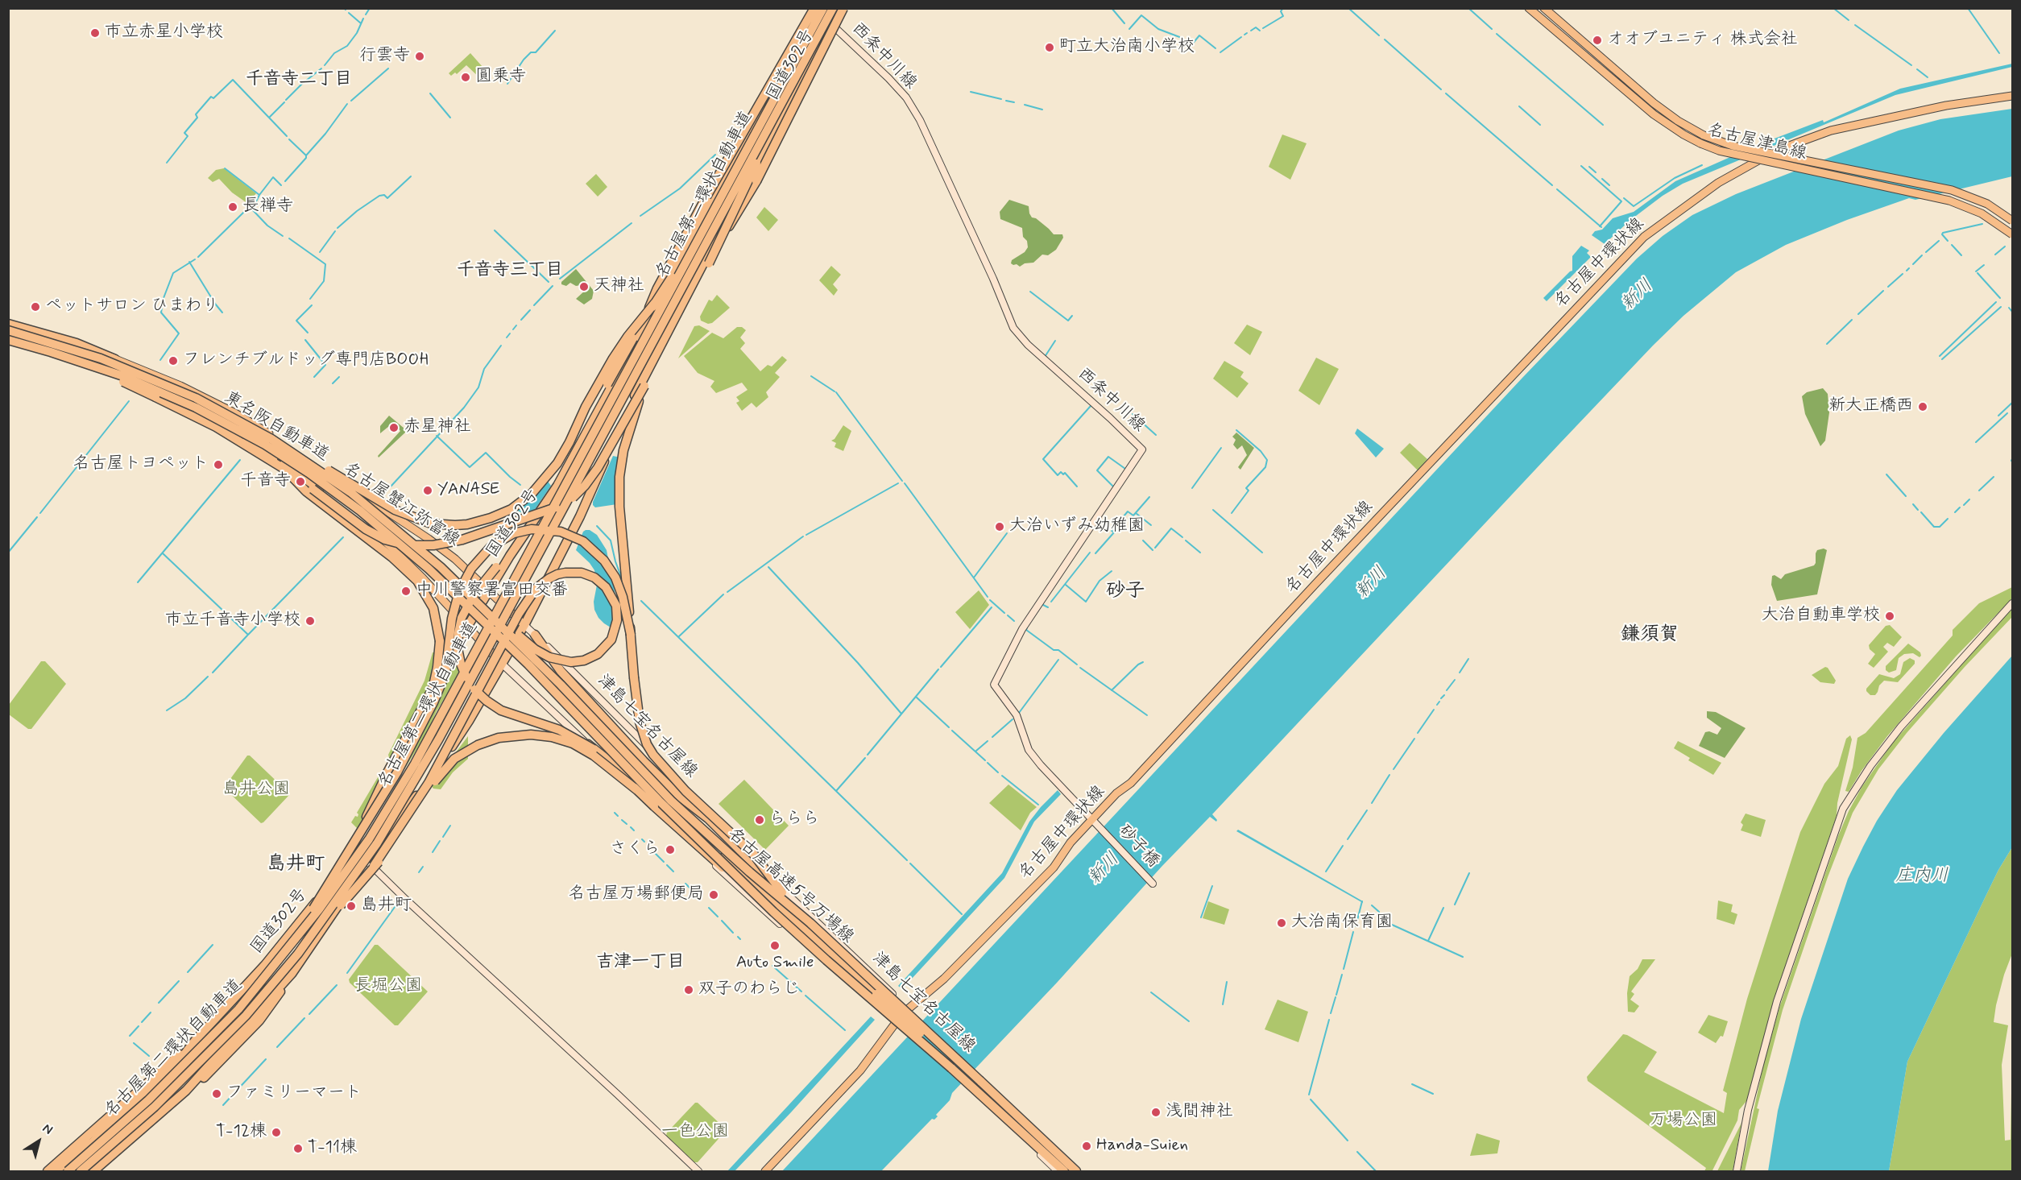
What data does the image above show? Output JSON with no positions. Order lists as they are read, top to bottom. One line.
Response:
{"streets":{"highway":["国道302号","名古屋第二環状自動車道","東名阪自動車道","名古屋高速5号万場線"],"main road":["西条中川線","名古屋津島線","名古屋中環状線","名古屋蟹江弥富線","津島七宝名古屋線","砂子橋"]},"crossings":[["西条中川線","国道302号"],["西条中川線","名古屋第二環状自動車道"],["西条中川線","名古屋中環状線"],["西条中川線","砂子橋"],["国道302号","名古屋第二環状自動車道"],["国道302号","名古屋蟹江弥富線"],["国道302号","津島七宝名古屋線"],["名古屋中環状線","津島七宝名古屋線"],["名古屋中環状線","砂子橋"],["東名阪自動車道","名古屋高速5号万場線"],["名古屋蟹江弥富線","津島七宝名古屋線"]],"districts":["千音寺二丁目","千音寺三丁目","砂子","鎌須賀","島井町","吉津一丁目"],"water":["新川","庄内川"],"parks":["島井公園","長堀公園","万場公園","一色公園"],"places":["市立赤星小学校","オオブユニティ 株式会社","町立大治南小学校","行雲寺","圓乗寺","長禅寺","天神社","ペットサロン ひまわり","フレンチブルドッグ専門店BOOH","新大正橋西","赤星神社","名古屋トヨペット","千音寺","YANASE","大治いずみ幼稚園","中川警察署富田交番","大治自動車学校","市立千音寺小学校","ららら","さくら","名古屋万場郵便局","島井町","大治南保育園","Auto Smile","双子のわらじ","ファミリーマート","浅間神社","T-12棟","Handa-Suien","T-11棟"],"north":"top right"}
